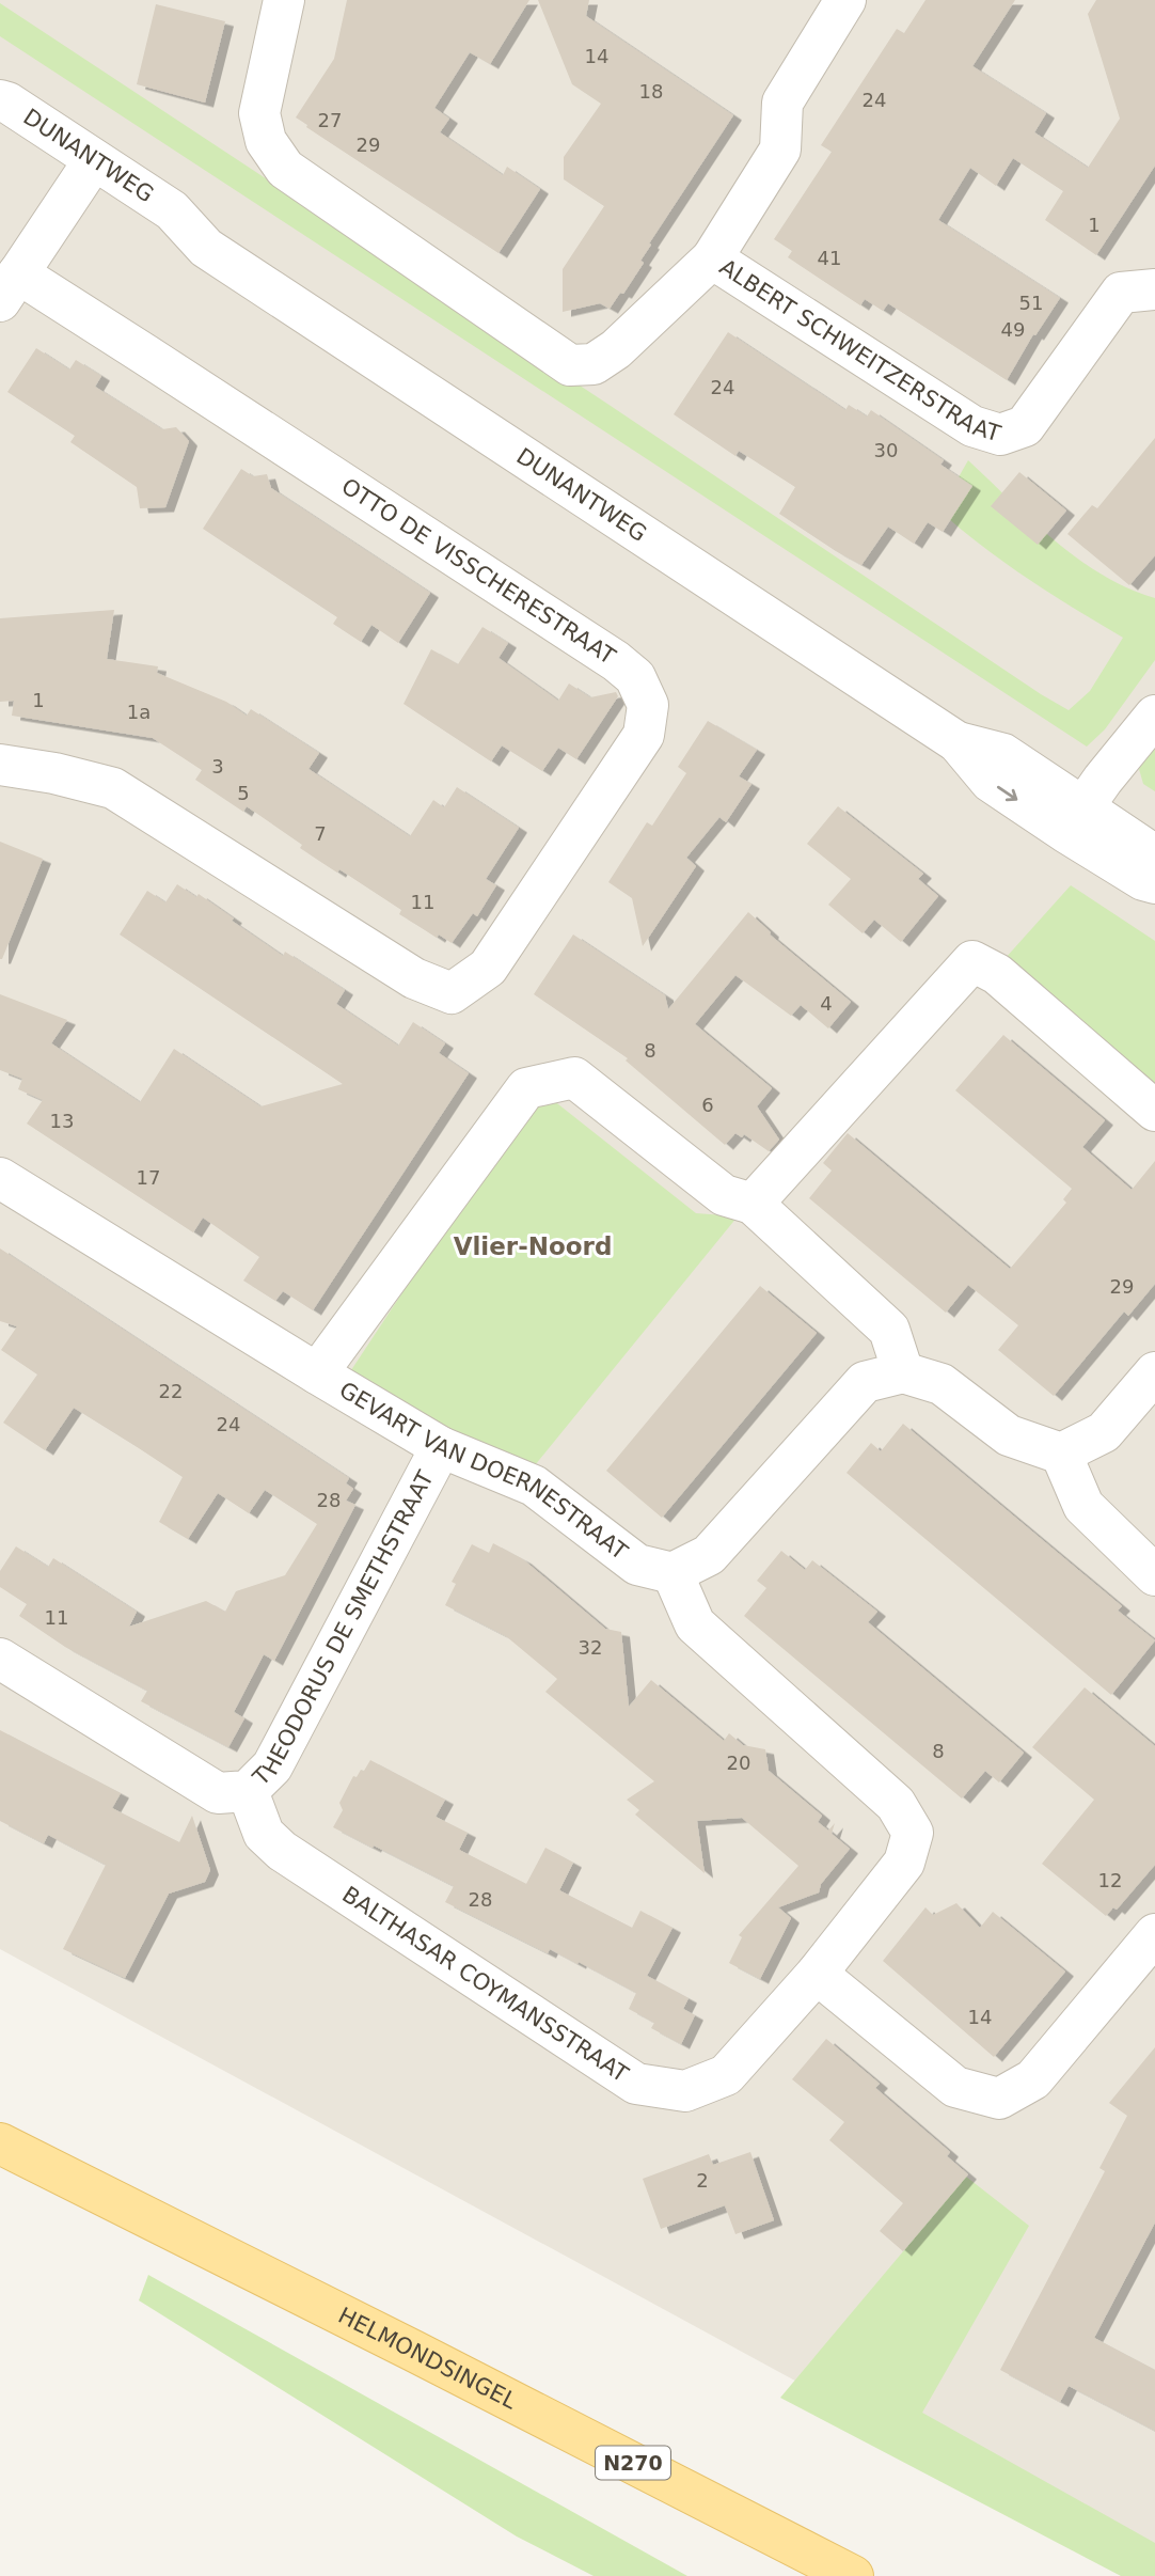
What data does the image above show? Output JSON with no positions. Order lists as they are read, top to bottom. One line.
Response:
{"streets":{"main road":["HELMONDSINGEL","N270"],"street":["DUNANTWEG","ALBERT SCHWEITZERSTRAAT","OTTO DE VISSCHERESTRAAT","GEVART VAN DOERNESTRAAT","THEODORUS DE SMETHSTRAAT","BALTHASAR COYMANSSTRAAT"]},"crossings":[["GEVART VAN DOERNESTRAAT","THEODORUS DE SMETHSTRAAT"],["GEVART VAN DOERNESTRAAT","BALTHASAR COYMANSSTRAAT"],["THEODORUS DE SMETHSTRAAT","BALTHASAR COYMANSSTRAAT"]],"districts":["Vlier-Noord"],"house_numbers":["14","18","24","27","29","1","41","51","49","24","30","1","1a","3","5","7","11","4","8","6","13","17","29","22","24","28","11","32","8","20","12","28","14","2"]}
